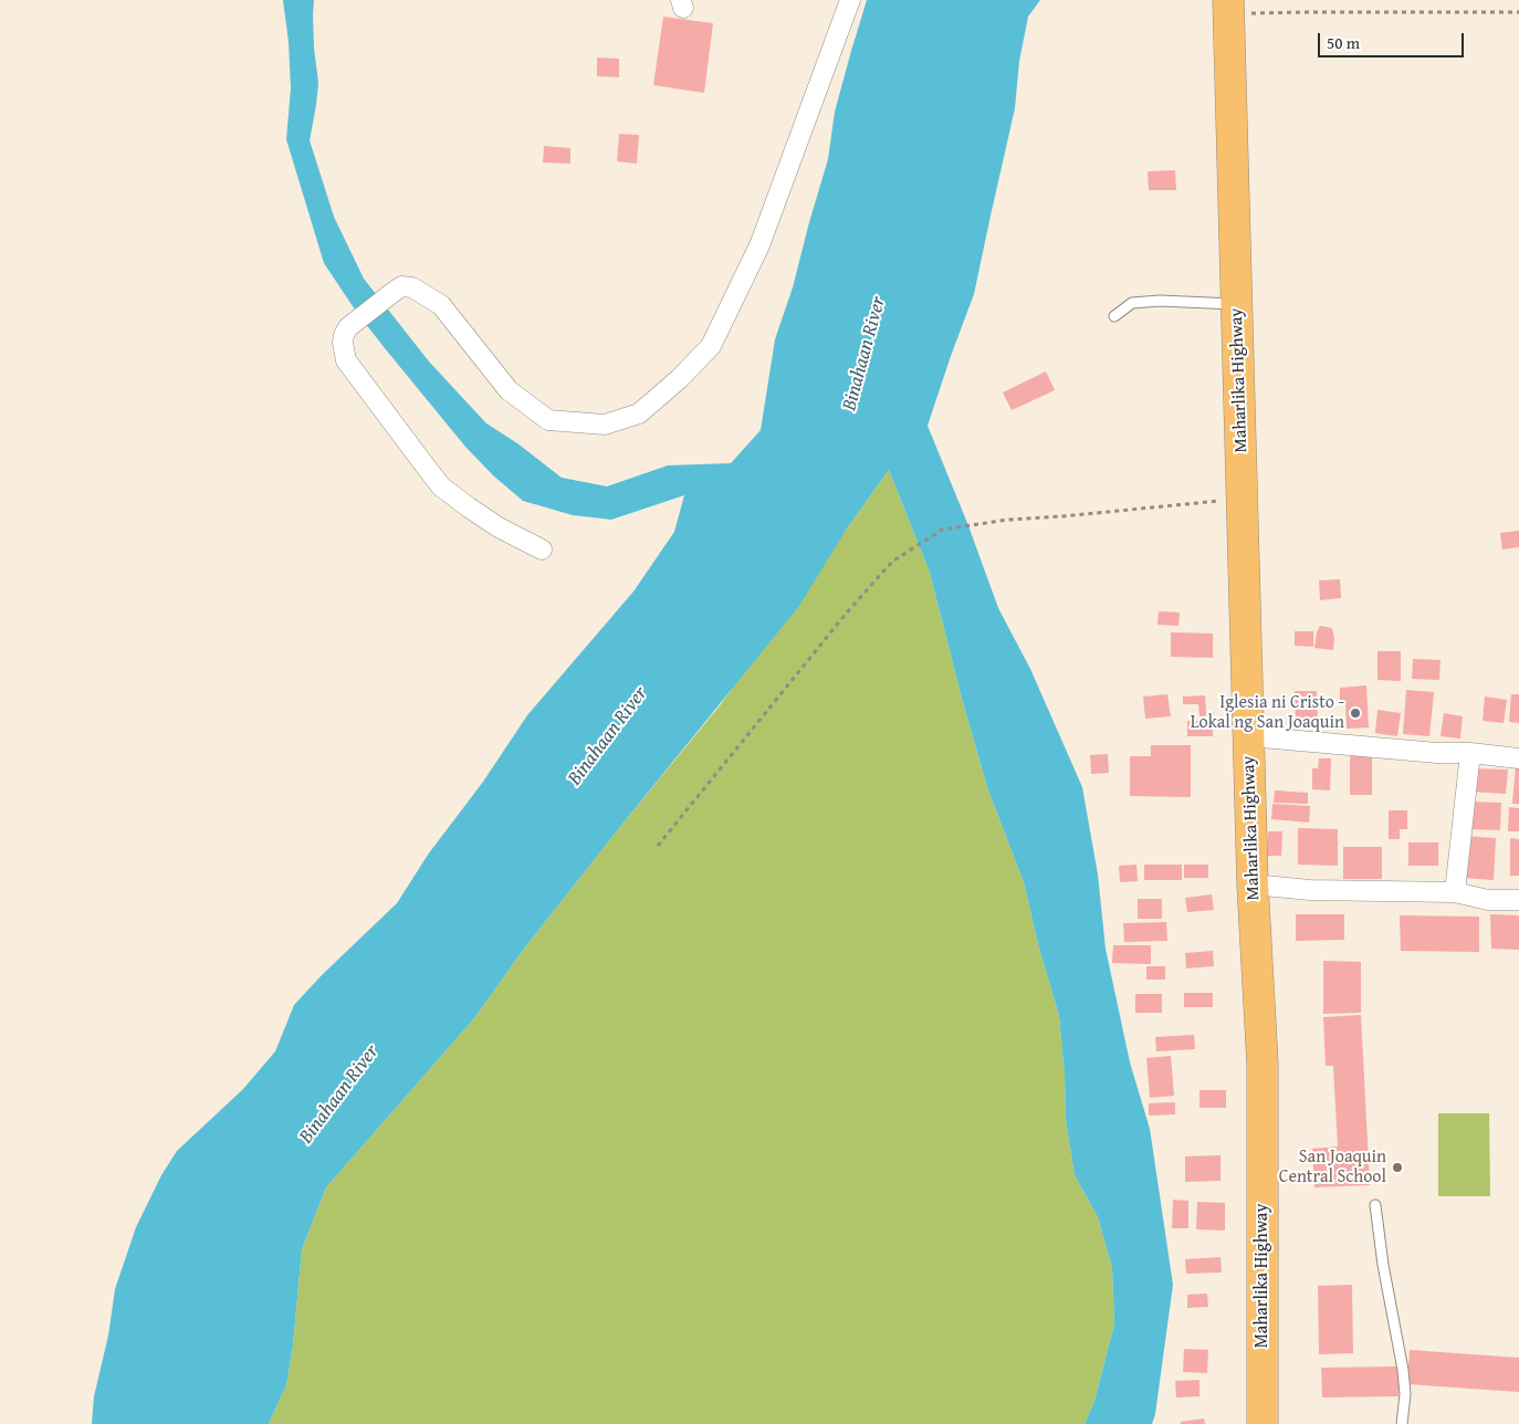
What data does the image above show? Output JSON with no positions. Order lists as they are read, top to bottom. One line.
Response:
{"streets":{"highway":["Maharlika Highway"]},"water":["Binahaan River"],"places":["Iglesia ni Cristo - Lokal ng San Joaquin","San Joaquin Central School"],"scale_bar":"50 m"}
